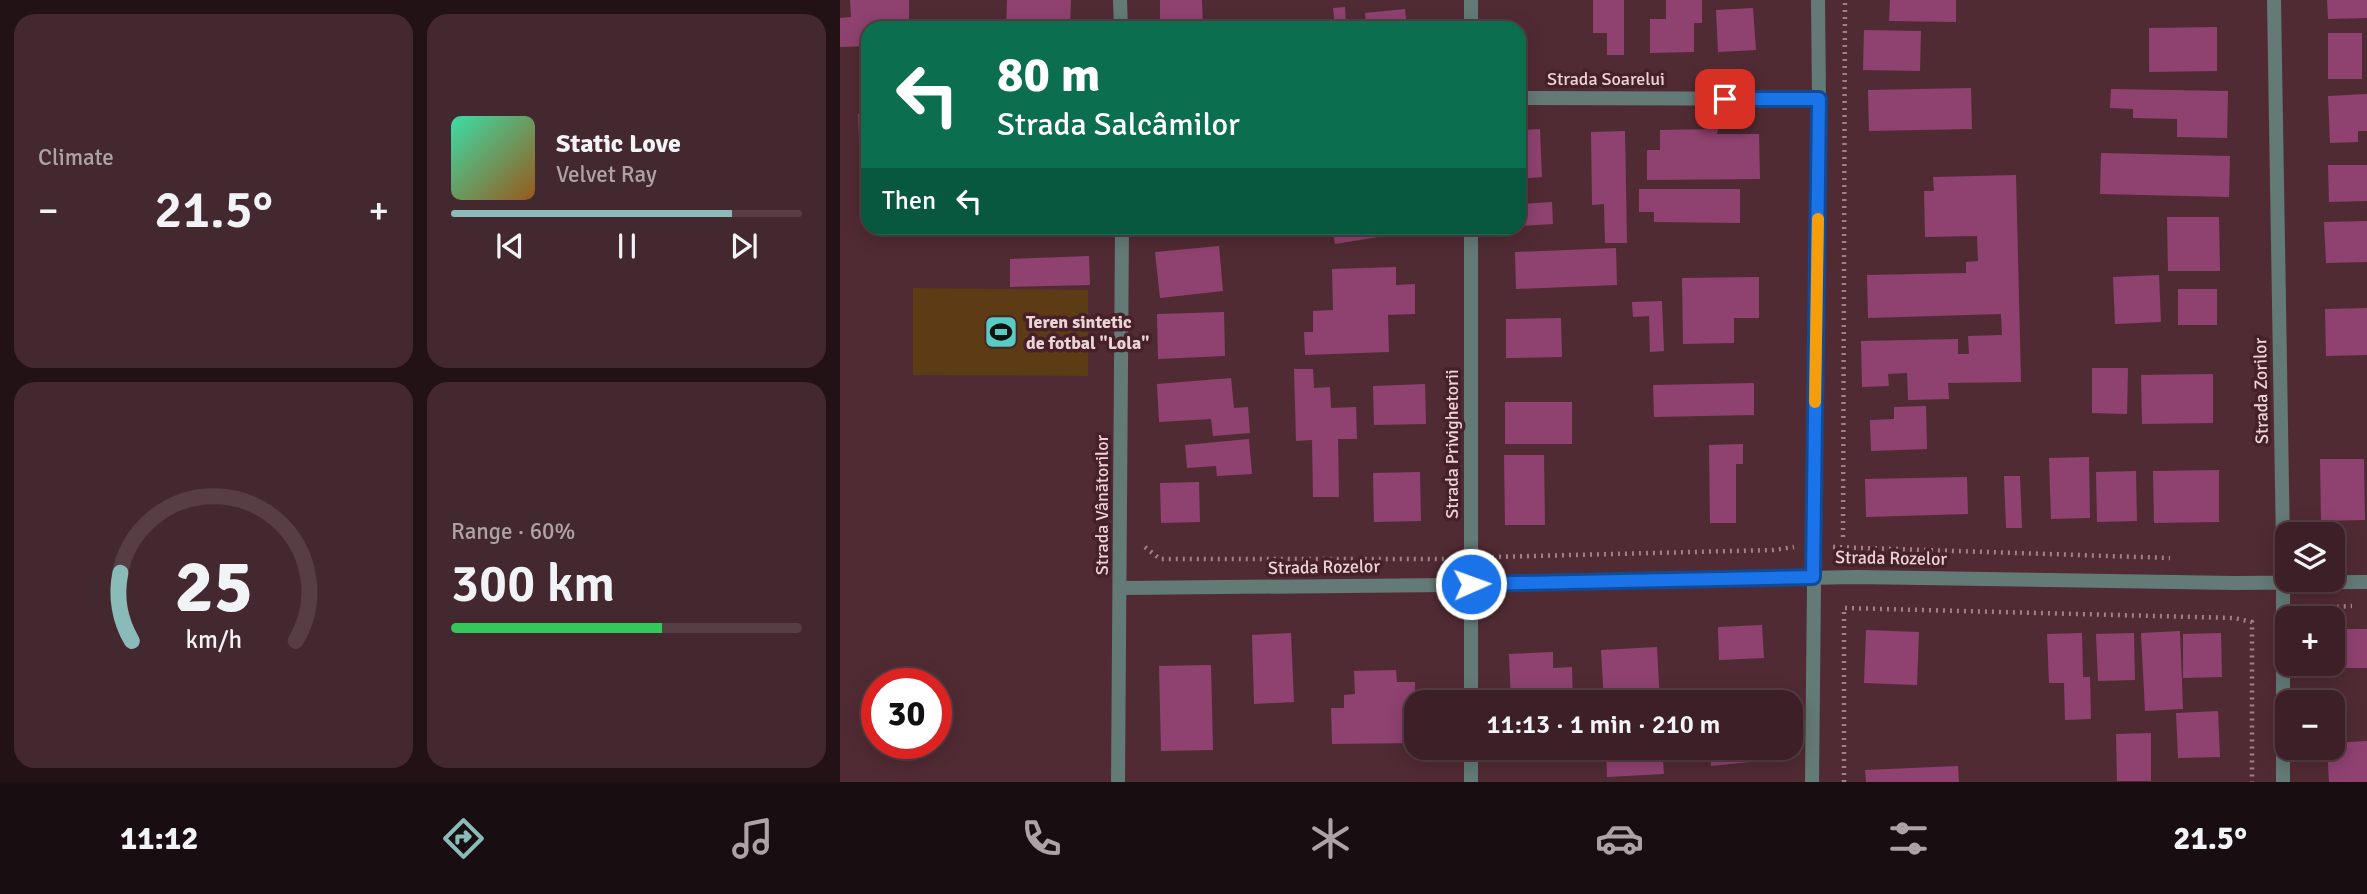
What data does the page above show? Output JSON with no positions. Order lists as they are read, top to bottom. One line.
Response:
{"streets":{"street":["Strada Soarelui","Strada Zorilor","Strada Privighetorii","Strada Vânătorilor","Strada Rozelor"]},"crossings":[["Strada Privighetorii","Strada Rozelor"],["Strada Vânătorilor","Strada Rozelor"]],"places":{"sports":["Teren sintetic de fotbal \"Lola\""]},"page":{"tile":["Climate",["Range · 60%","300 km"]],"turn":["80 m","Strada Salcâmilor"],"song":["Static Love","Velvet Ray"],"then":"Then","heat":["−","21.5°","+"],"map_buttons":["+","−"],"limit":"30","trip":"11:13 · 1 min · 210 m","tabs":["11:12","21.5°"],"gauge":["25","km/h"]}}
